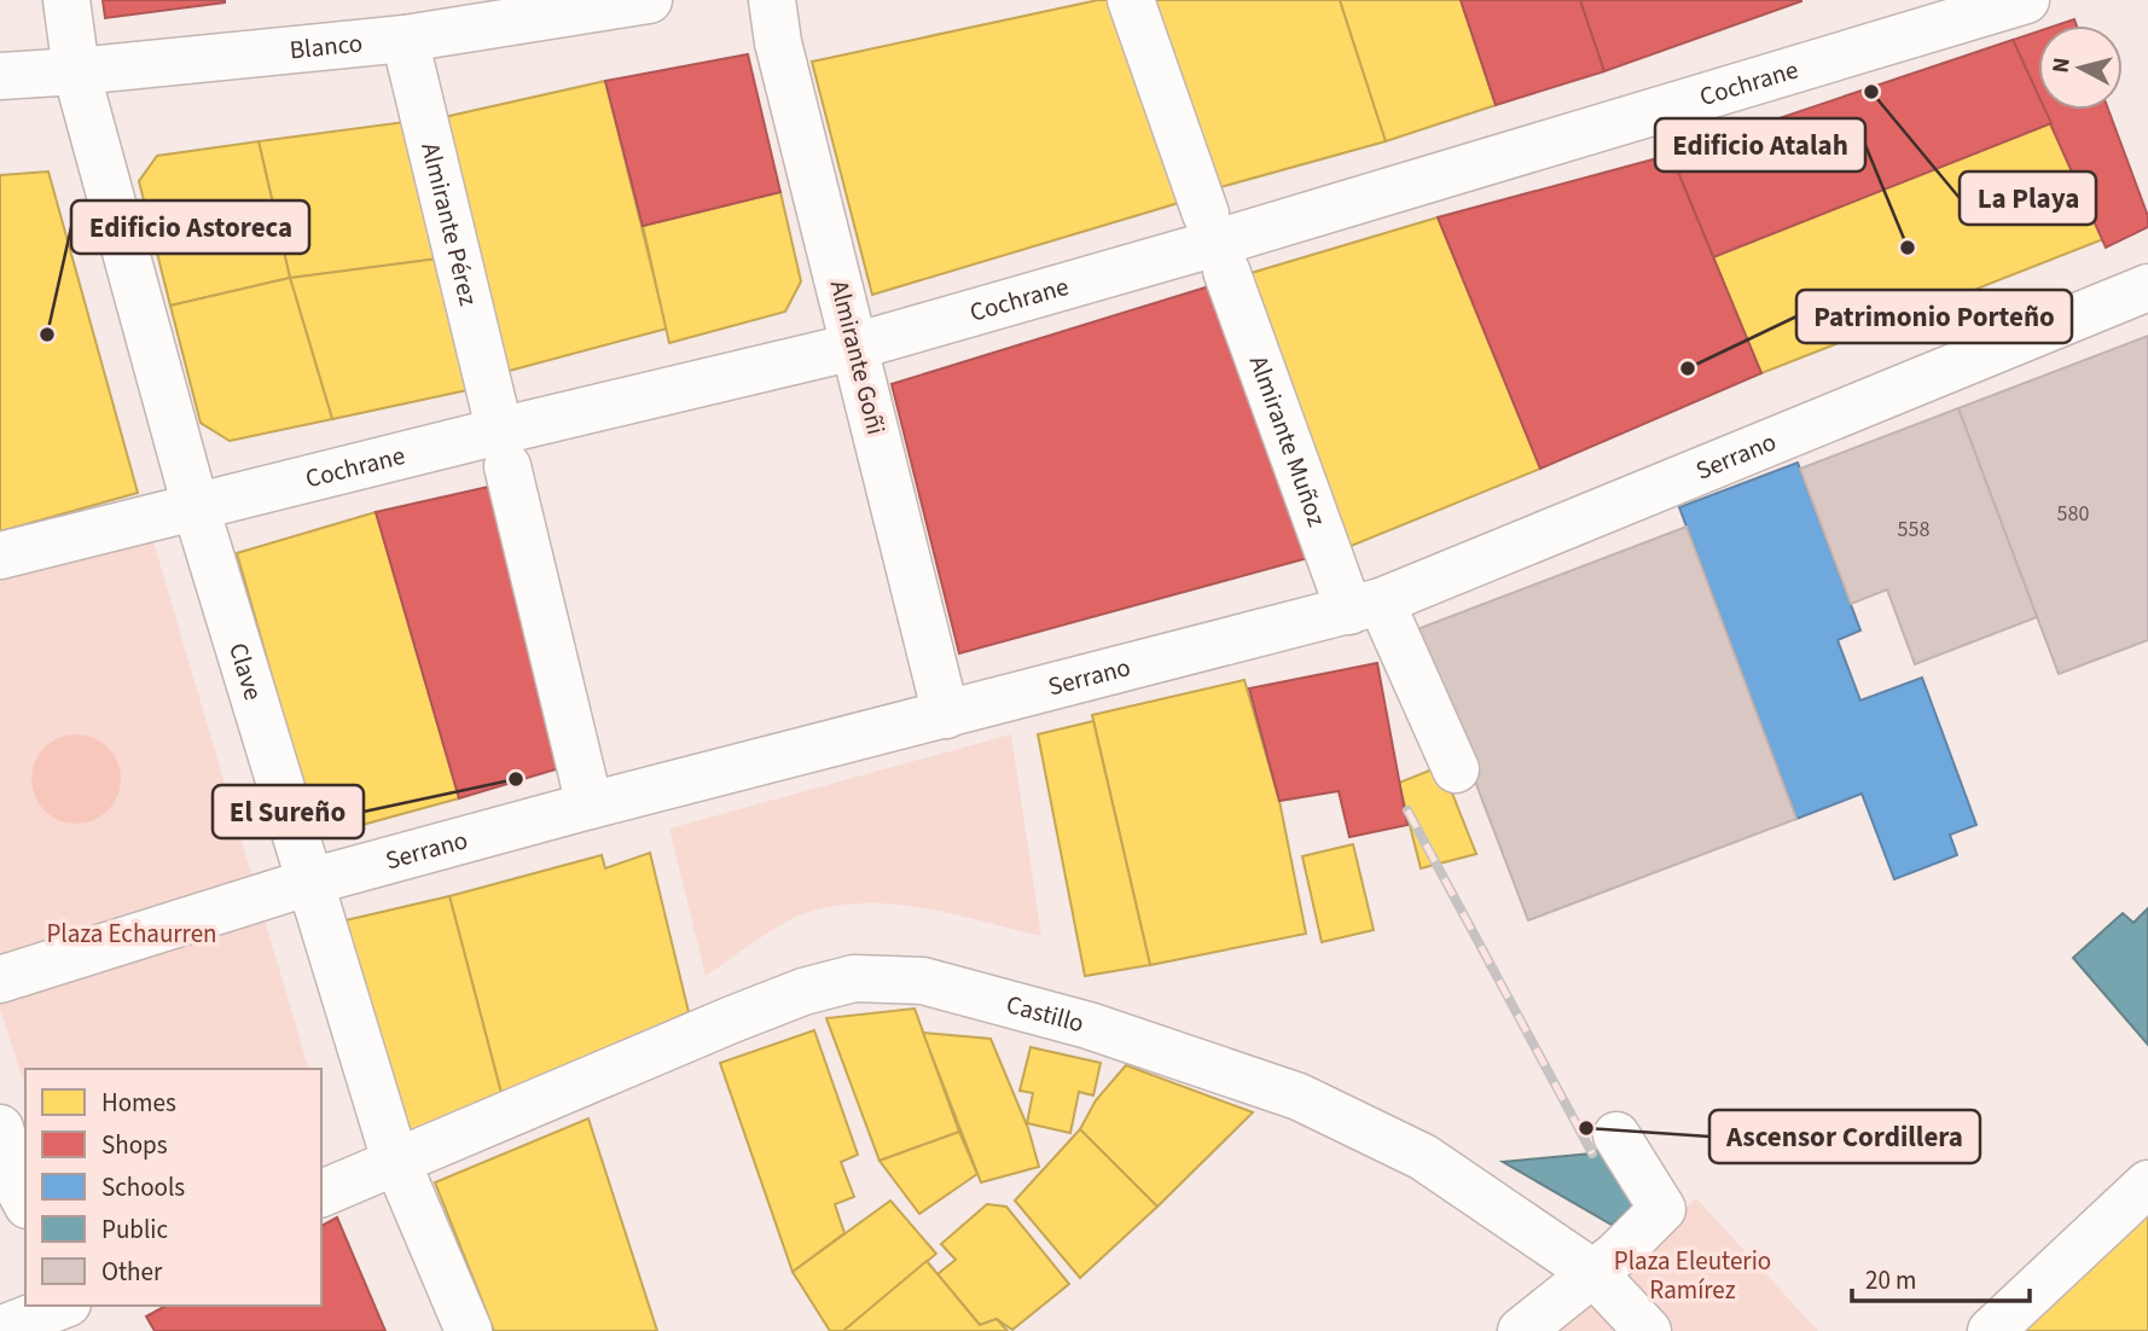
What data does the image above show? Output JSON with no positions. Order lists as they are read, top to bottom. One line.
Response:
{"streets":{"street":["Blanco","Cochrane","Almirante Pérez","Almirante Goñi","Almirante Muñoz","Serrano","Clave","Castillo"]},"crossings":[["Blanco","Almirante Pérez"],["Blanco","Clave"],["Cochrane","Almirante Goñi"],["Cochrane","Clave"],["Almirante Goñi","Serrano"],["Almirante Muñoz","Serrano"],["Serrano","Clave"],["Clave","Castillo"]],"parks":["Plaza Echaurren","Plaza Eleuterio Ramírez"],"places":["La Playa","Edificio Atalah","Edificio Astoreca","Patrimonio Porteño","El Sureño","Ascensor Cordillera"],"house_numbers":["580","558"],"legend":["Homes","Shops","Schools","Public","Other"],"scale_bar":"20 m","north":"left"}
